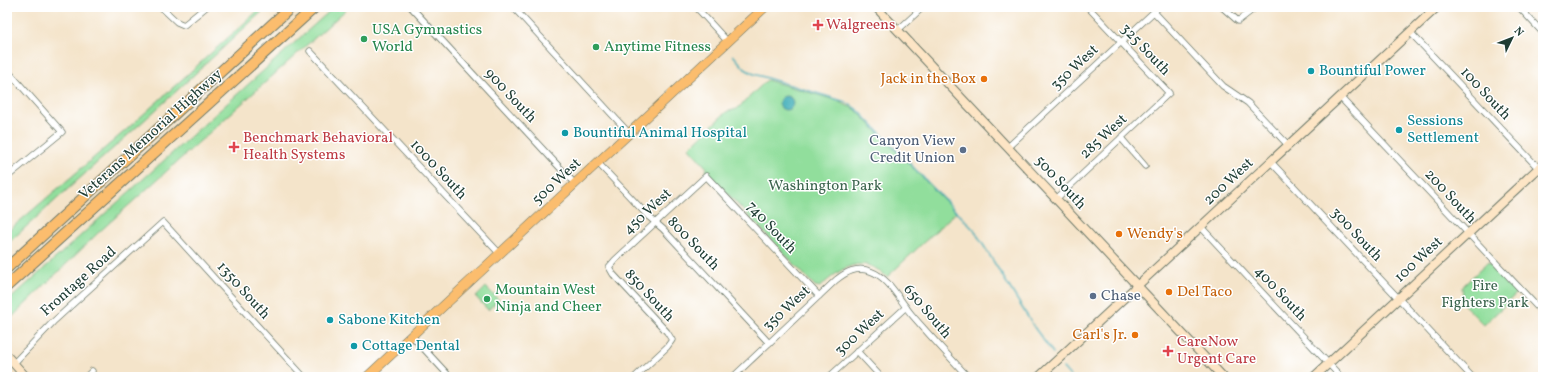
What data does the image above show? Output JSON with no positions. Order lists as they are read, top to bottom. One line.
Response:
{"streets":{"highway":["Veterans Memorial Highway"],"main road":["500 West","200 West","500 South","100 West"],"street":["325 South","350 West","100 South","900 South","285 West","1000 South","200 South","450 West","740 South","300 South","800 South","Frontage Road","1350 South","400 South","850 South","650 South","300 West"]},"crossings":[["325 South","350 West"],["325 South","285 West"],["350 West","500 South"],["350 West","740 South"],["350 West","800 South"],["350 West","650 South"],["100 South","200 West"],["100 South","100 West"],["900 South","500 West"],["285 West","500 South"],["1000 South","500 West"],["500 West","800 South"],["200 West","500 South"],["200 West","200 South"],["200 West","300 South"],["200 West","400 South"],["200 South","100 West"],["450 West","740 South"],["450 West","800 South"],["450 West","850 South"],["300 South","100 West"],["100 West","400 South"],["Frontage Road","1350 South"],["650 South","300 West"]],"parks":["Washington Park","Fire Fighters Park"],"places":{"health":["Walgreens","Benchmark Behavioral Health Systems","CareNow Urgent Care"],"other":["USA Gymnastics World","Anytime Fitness","Bountiful Power","Jack in the Box","Sessions Settlement","Bountiful Animal Hospital","Canyon View Credit Union","Wendy's","Del Taco","Chase","Mountain West Ninja and Cheer","Sabone Kitchen","Carl's Jr.","Cottage Dental"]},"north":"top right"}
